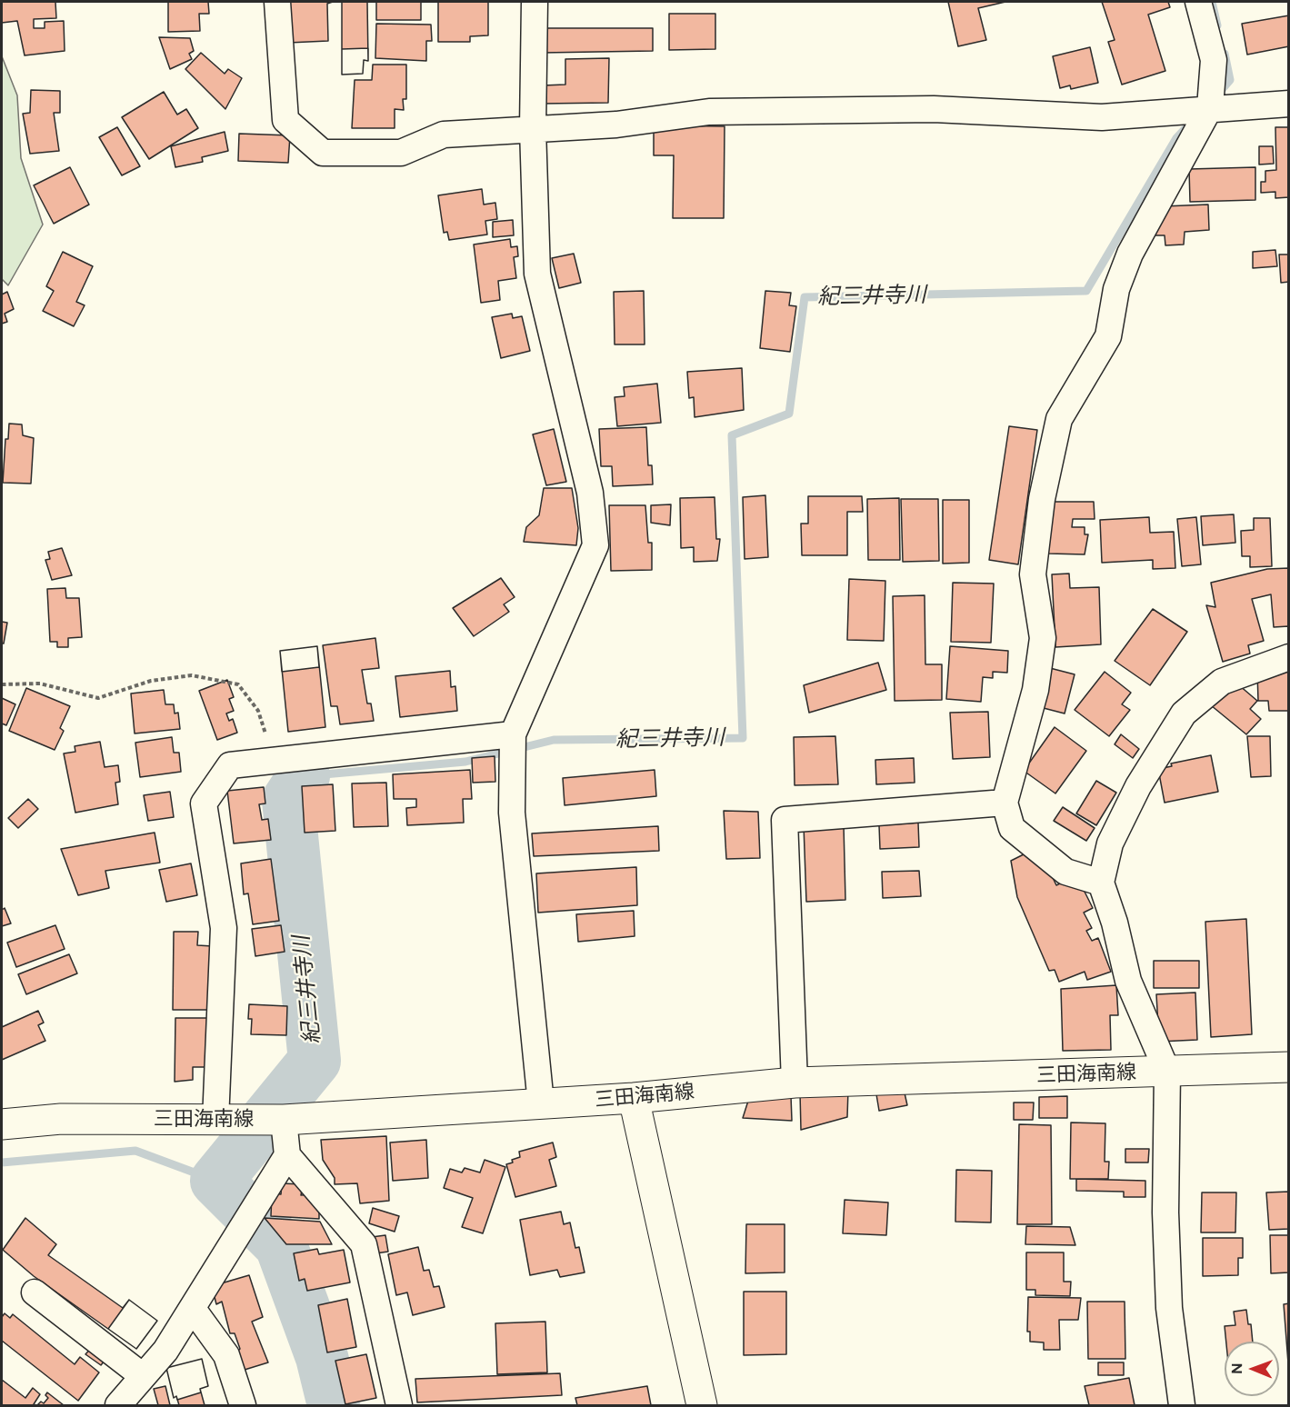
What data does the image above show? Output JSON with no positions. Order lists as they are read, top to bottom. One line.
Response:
{"streets":{"main road":["三田海南線"]},"water":["紀三井寺川"],"north":"left"}
